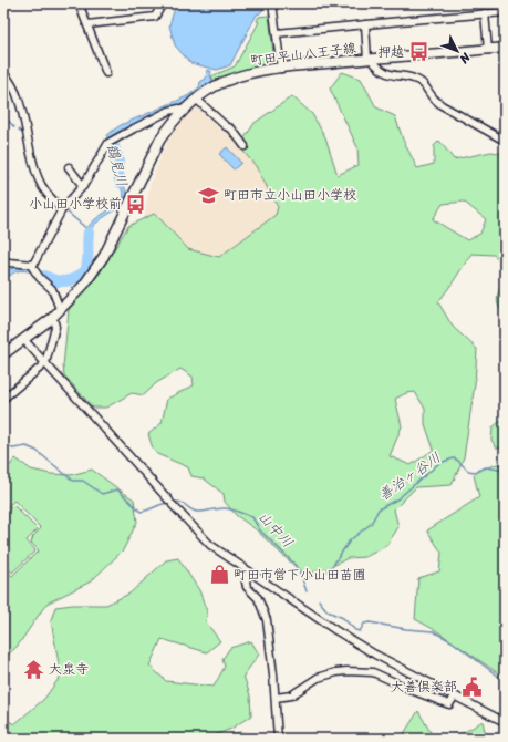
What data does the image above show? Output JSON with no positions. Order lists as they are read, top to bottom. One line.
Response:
{"streets":{"main road":["町田平山八王子線"]},"water":["鶴見川","善治ヶ谷川","山中川"],"places":{"bus stop":["押越","小山田小学校前"],"school or university":["町田市立小山田小学校"],"shop":["町田市営下小山田苗圃"],"temple":["大泉寺"],"public building":["大善倶楽部"]},"north":"bottom right"}
